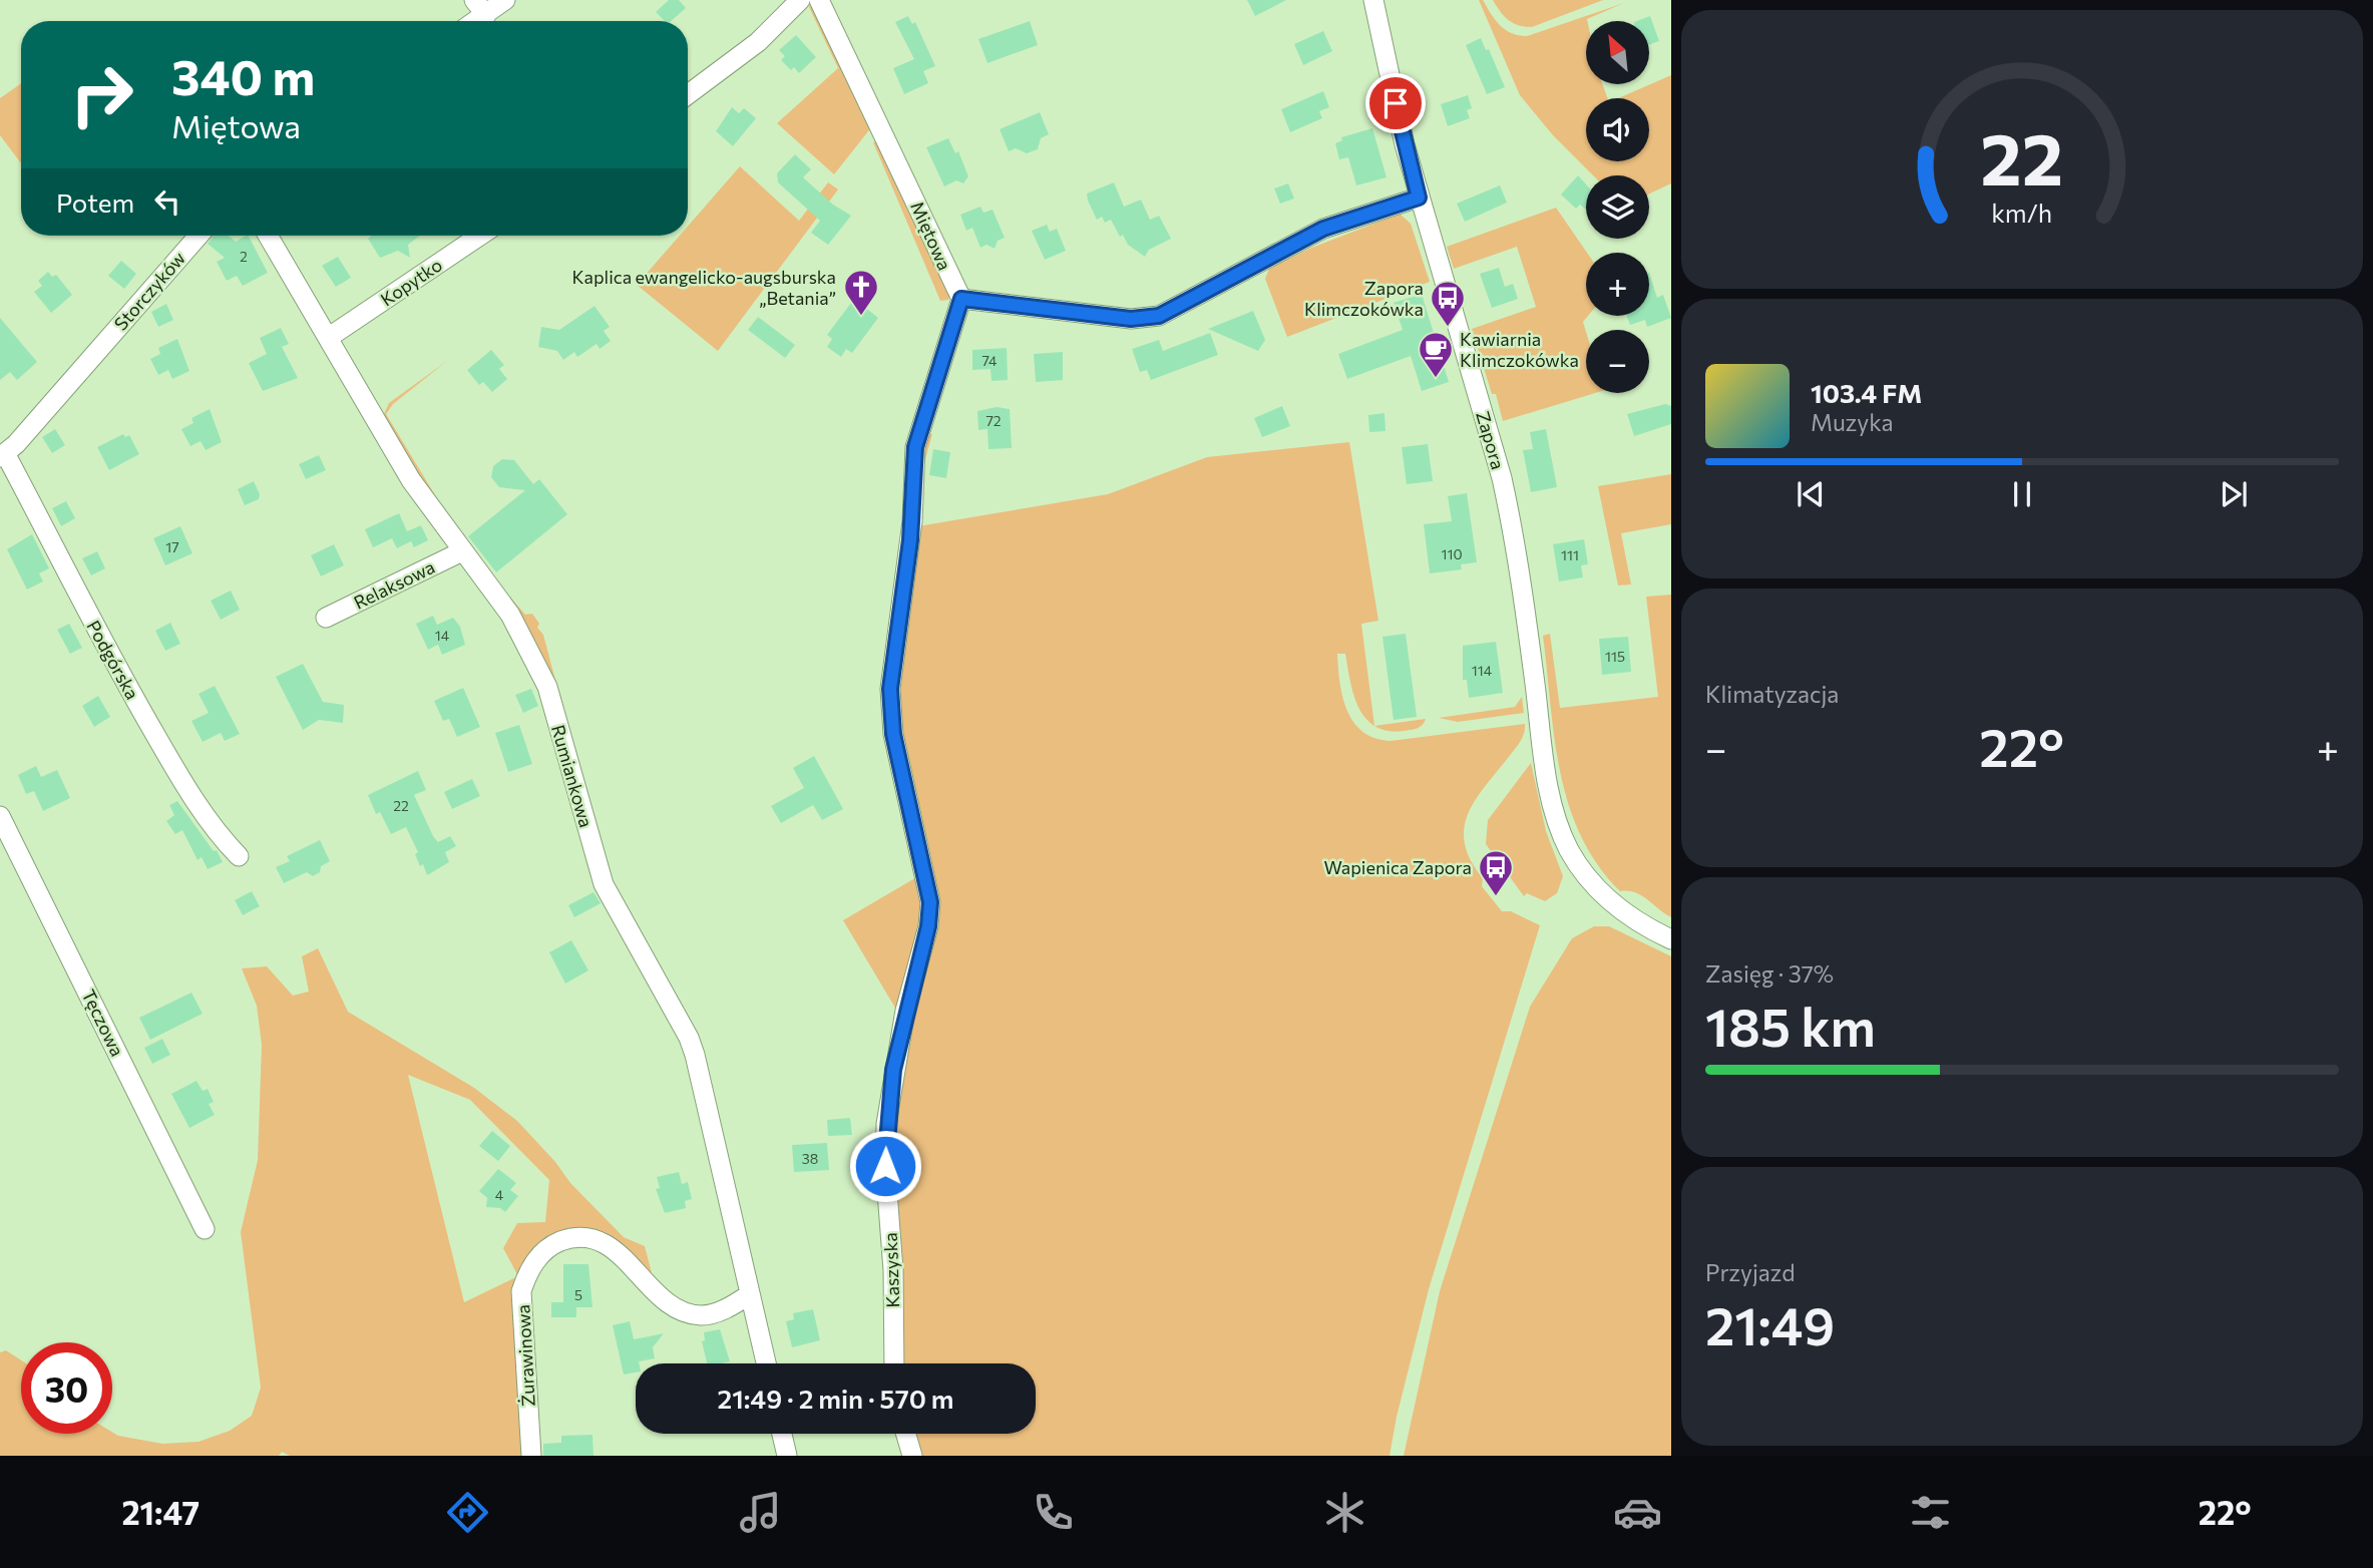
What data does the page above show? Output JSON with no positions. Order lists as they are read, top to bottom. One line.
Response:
{"streets":{"street":["Miętowa","Kopytko","Storczyków","Zapora","Relaksowa","Podgórska","Rumiankowa","Tęczowa","Kaszyska","Żurawinowa"]},"crossings":[["Miętowa","Kaszyska"],["Kopytko","Rumiankowa"],["Storczyków","Podgórska"],["Relaksowa","Rumiankowa"],["Rumiankowa","Żurawinowa"]],"places":{"church":["Kaplica ewangelicko-augsburska „Betania”"],"bus stop":["Zapora Klimczokówka","Wapienica Zapora"],"cafe":["Kawiarnia Klimczokówka"]},"house_numbers":["2","74","72","17","110","111","14","115","114","22","38","4","5"],"north":"top left","page":{"map_buttons":["+","−"],"turn":["340 m","Miętowa"],"then":"Potem","song":["103.4 FM","Muzyka"],"tile":["Klimatyzacja",["Zasięg · 37%","185 km"],["Przyjazd","21:49"]],"heat":["−","22°","+"],"limit":"30","trip":"21:49 · 2 min · 570 m","tabs":["21:47","22°"],"gauge":["22","km/h"]}}
